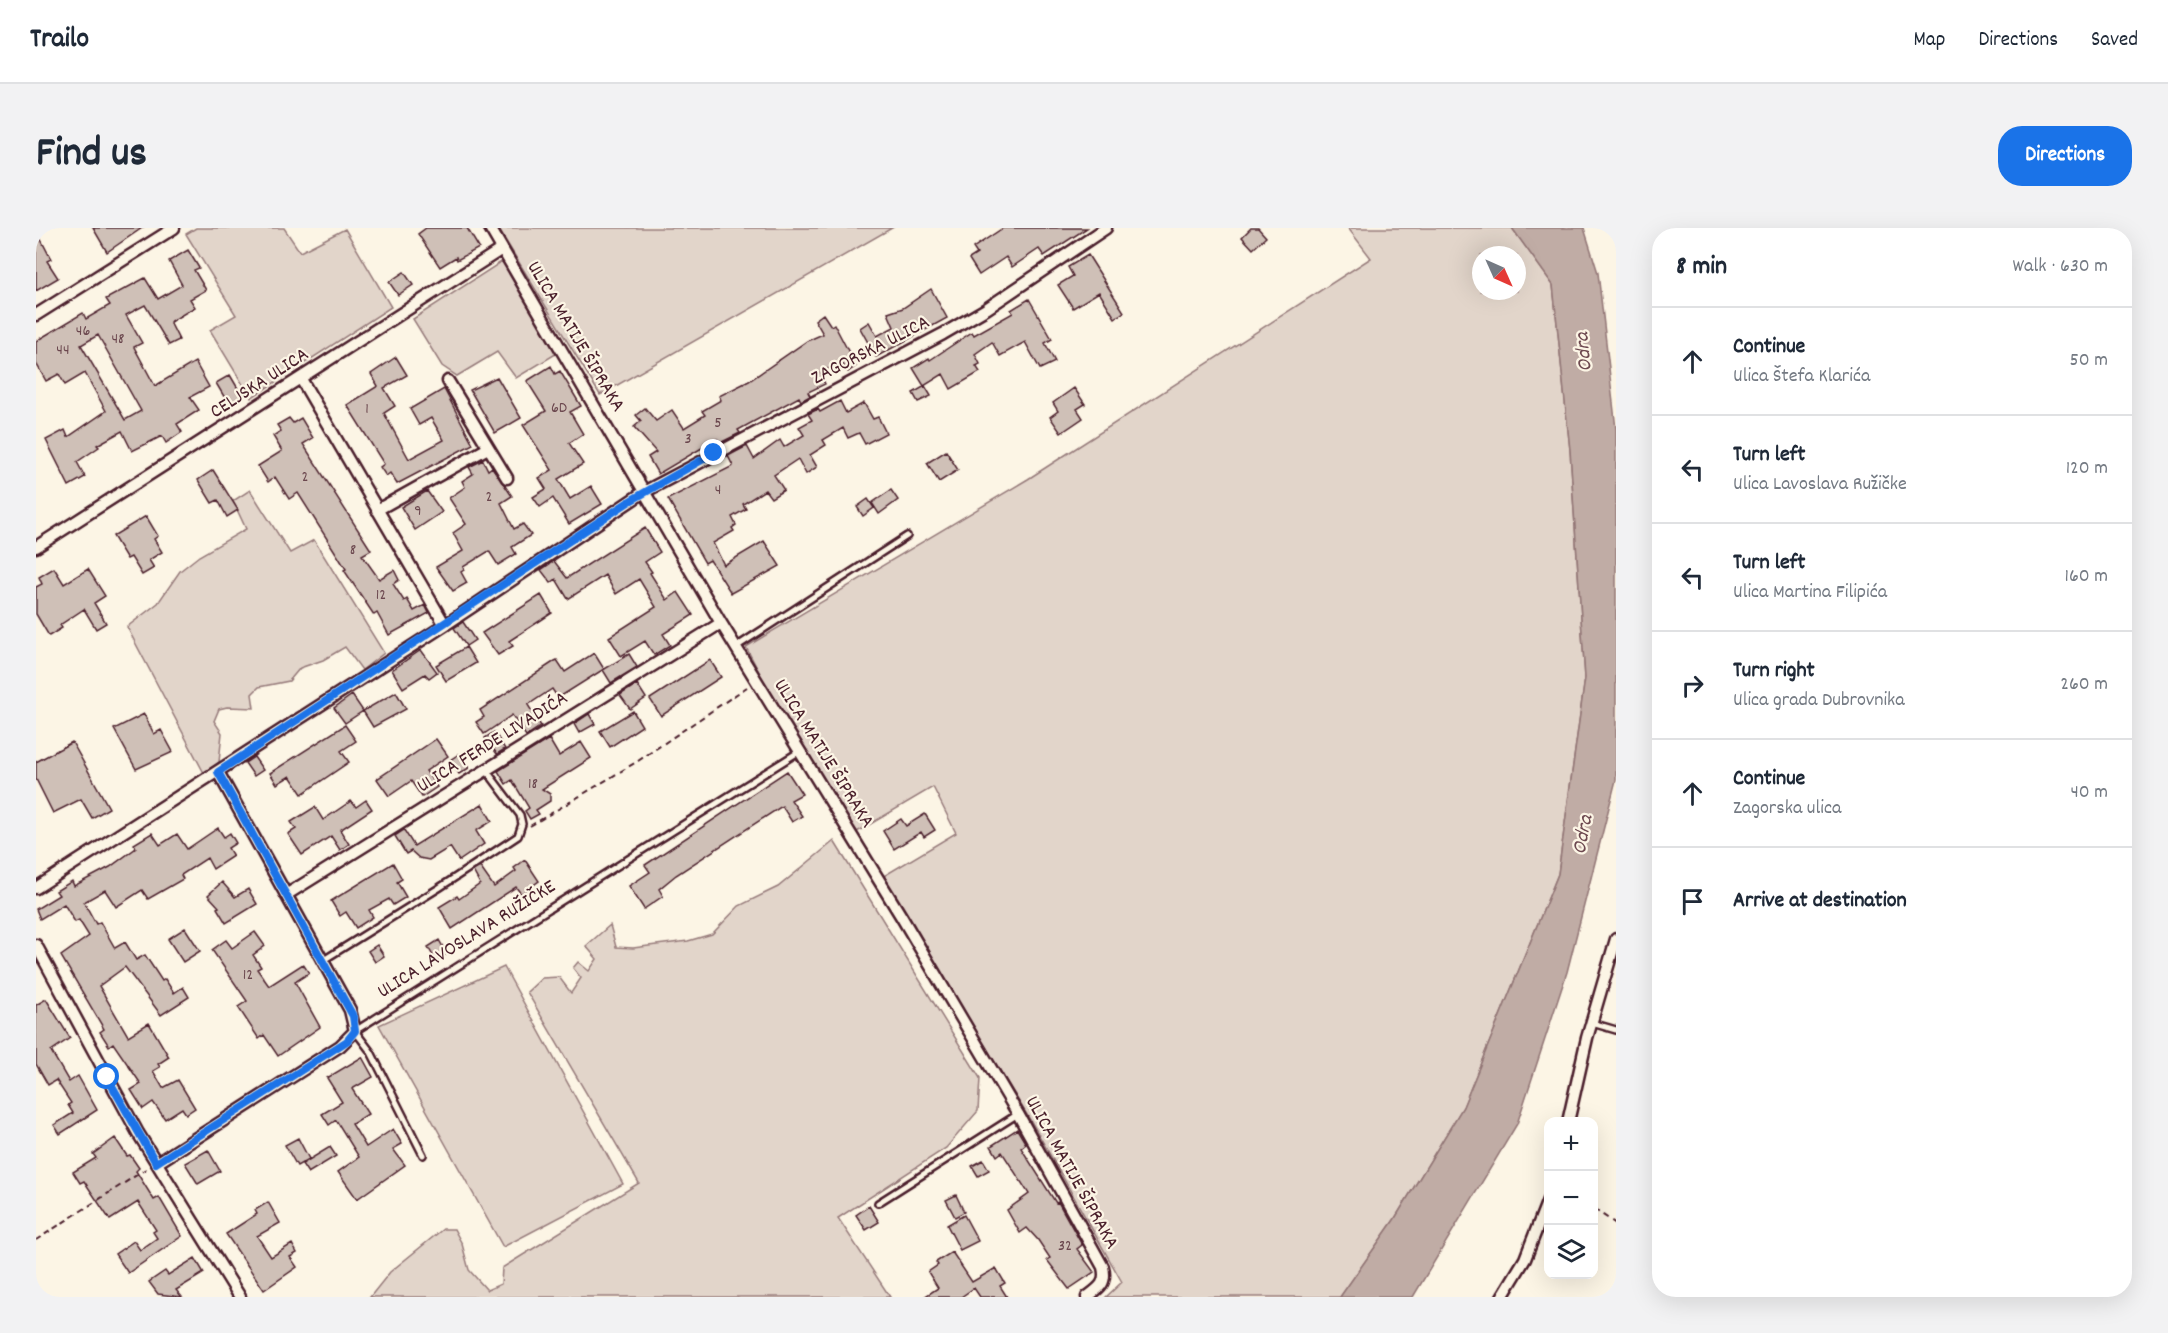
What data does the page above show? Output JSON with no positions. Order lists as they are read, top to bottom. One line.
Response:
{"streets":{"street":["ULICA MATIJE ŠIPRAKA","ZAGORSKA ULICA","CELJSKA ULICA","ULICA FERDE LIVADIĆA","ULICA LAVOSLAVA RUŽIČKE"]},"crossings":[["ULICA MATIJE ŠIPRAKA","ZAGORSKA ULICA"],["ULICA MATIJE ŠIPRAKA","CELJSKA ULICA"],["ULICA MATIJE ŠIPRAKA","ULICA FERDE LIVADIĆA"],["ULICA MATIJE ŠIPRAKA","ULICA LAVOSLAVA RUŽIČKE"]],"water":["Odra"],"house_numbers":["46","48","44","6D","1","5","3","2","4","2","9","8","12","18","12","32"],"north":"bottom right","page":{"header":"Trailo","nav":["Map","Directions","Saved"],"title":"Find us","buttons":"Directions","heading":["8 min","Walk · 630 m"],"list":[["Continue","Ulica Štefa Klarića","50 m"],["Turn left","Ulica Lavoslava Ružičke","120 m"],["Turn left","Ulica Martina Filipića","160 m"],["Turn right","Ulica grada Dubrovnika","260 m"],["Continue","Zagorska ulica","40 m"],"Arrive at destination"],"map_buttons":["+","−"]}}
